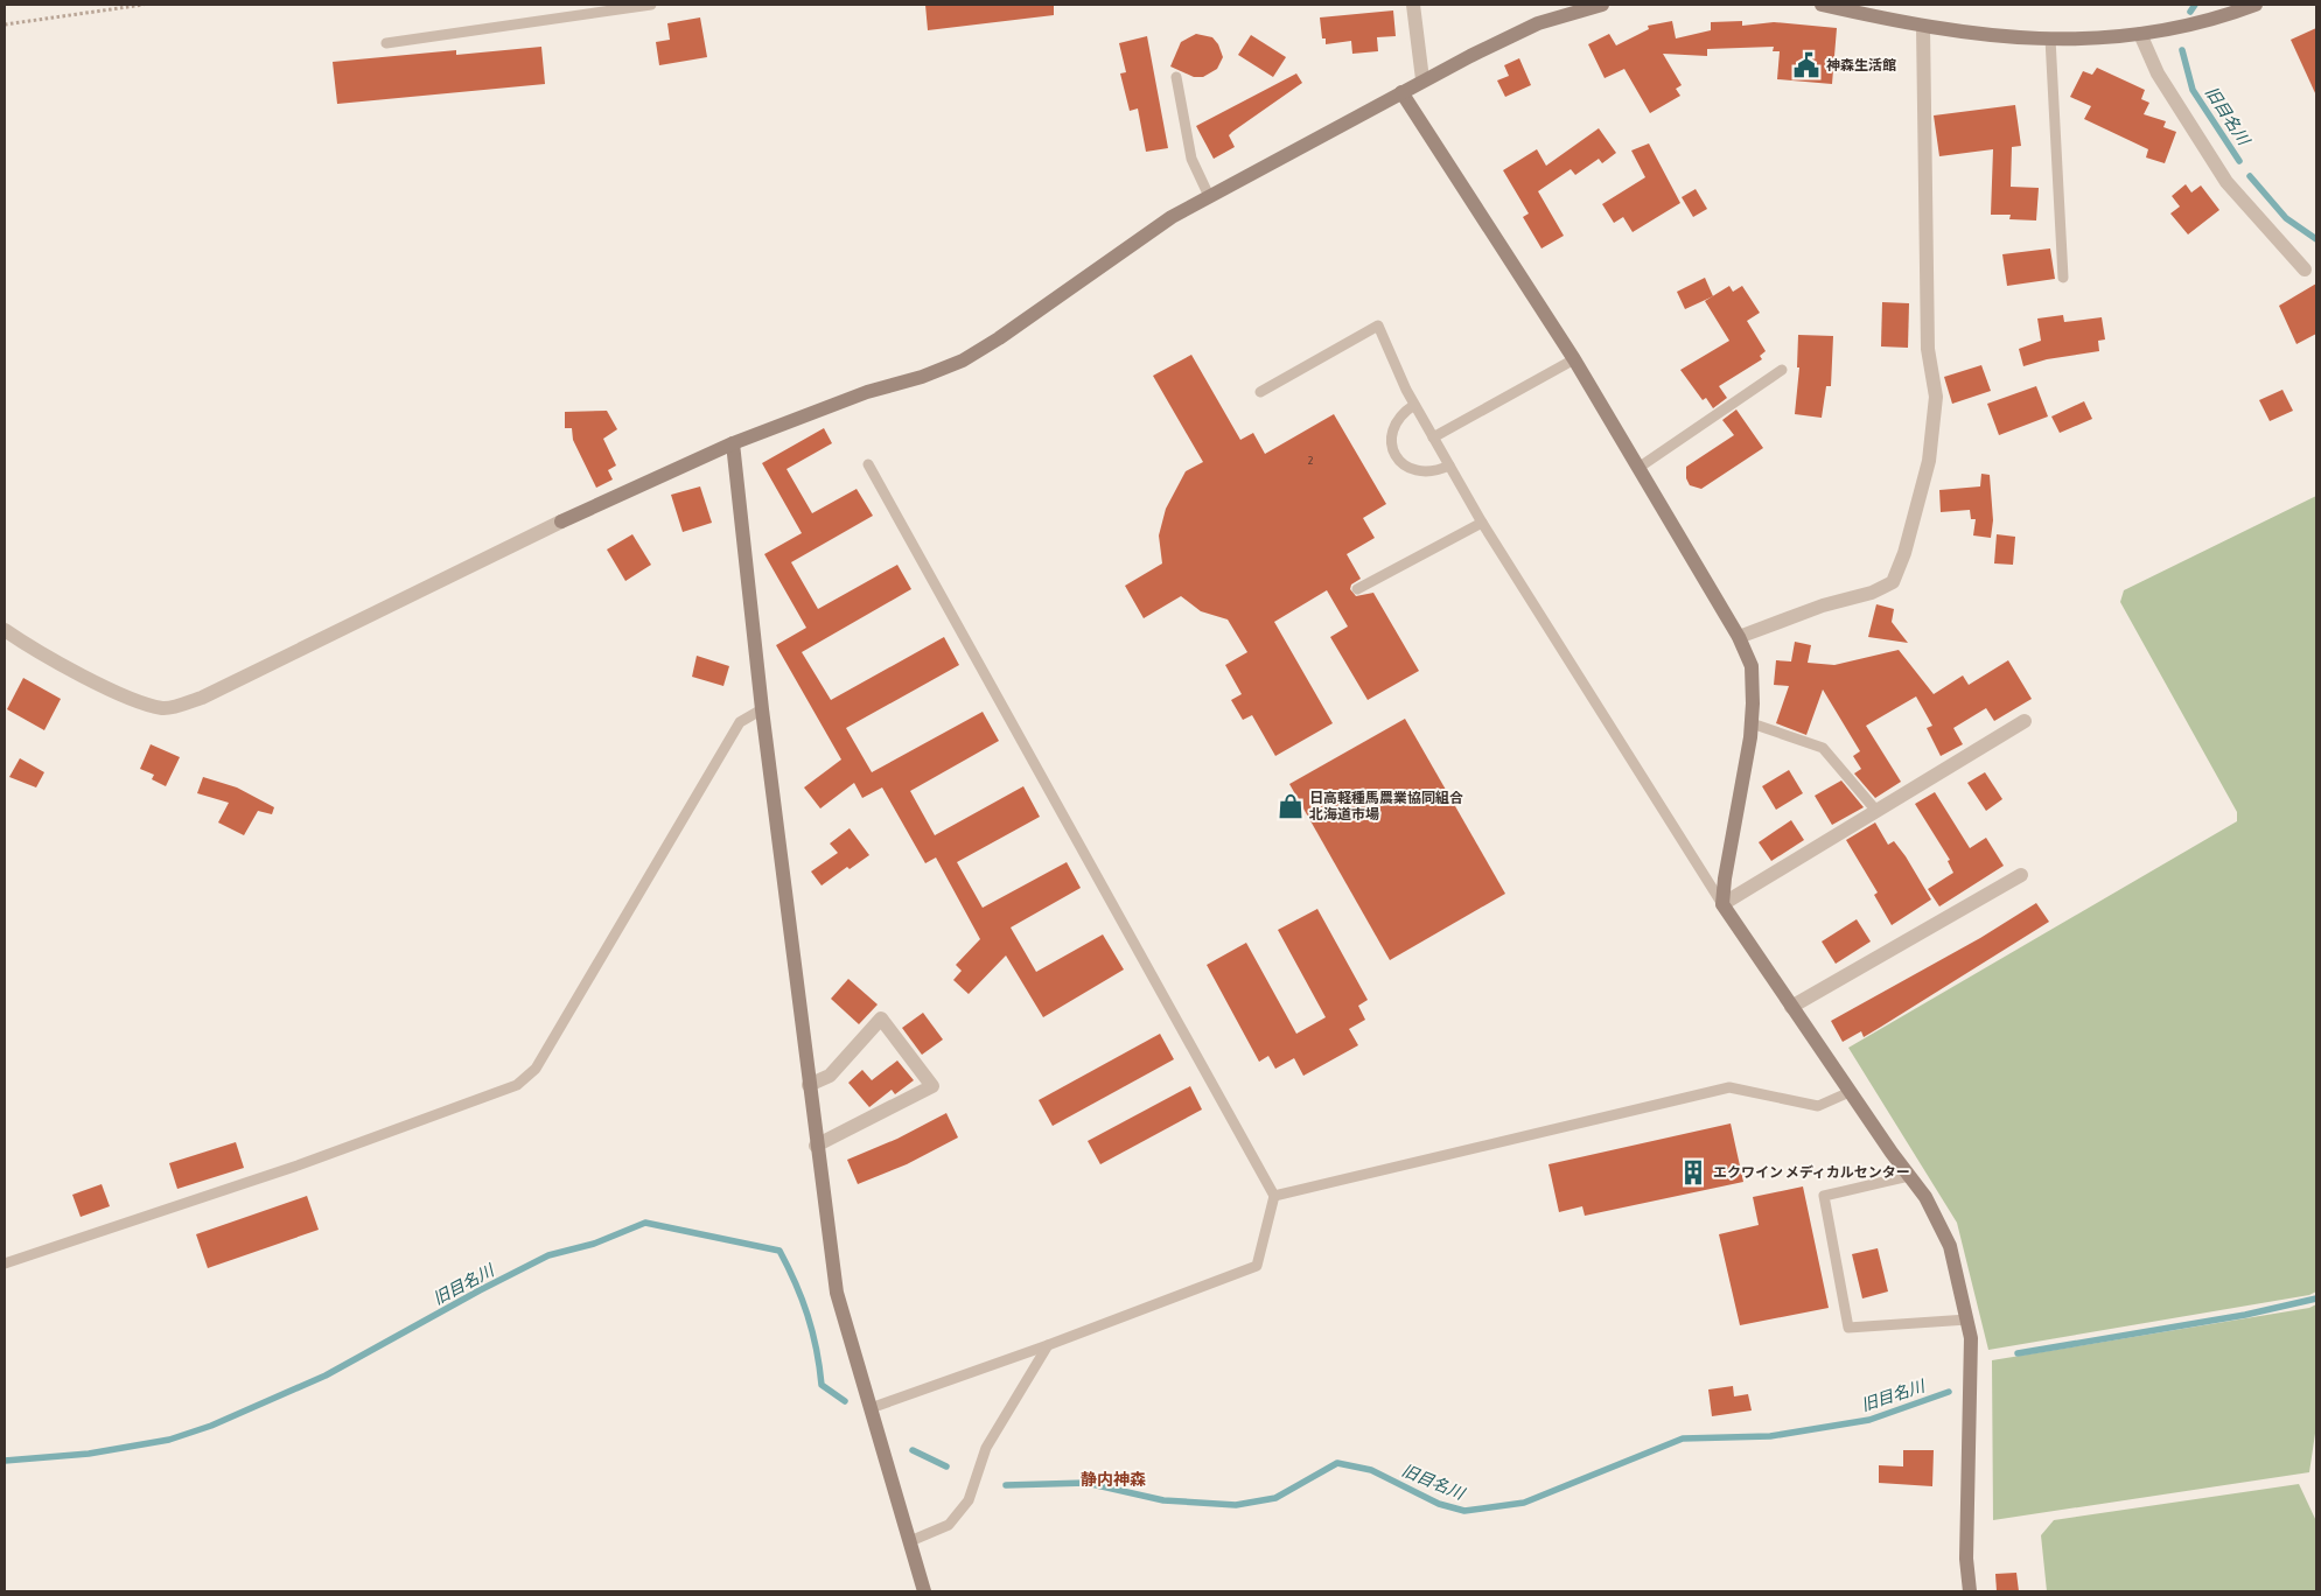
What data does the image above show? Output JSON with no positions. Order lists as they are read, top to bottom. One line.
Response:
{"districts":["静内神森"],"water":["旧目名川"],"places":{"public building":["神森生活館"],"shop":["日高軽種馬農業協同組合 北海道市場"],"building":["エクワイン メディカルセンター"]},"house_numbers":["2"]}
